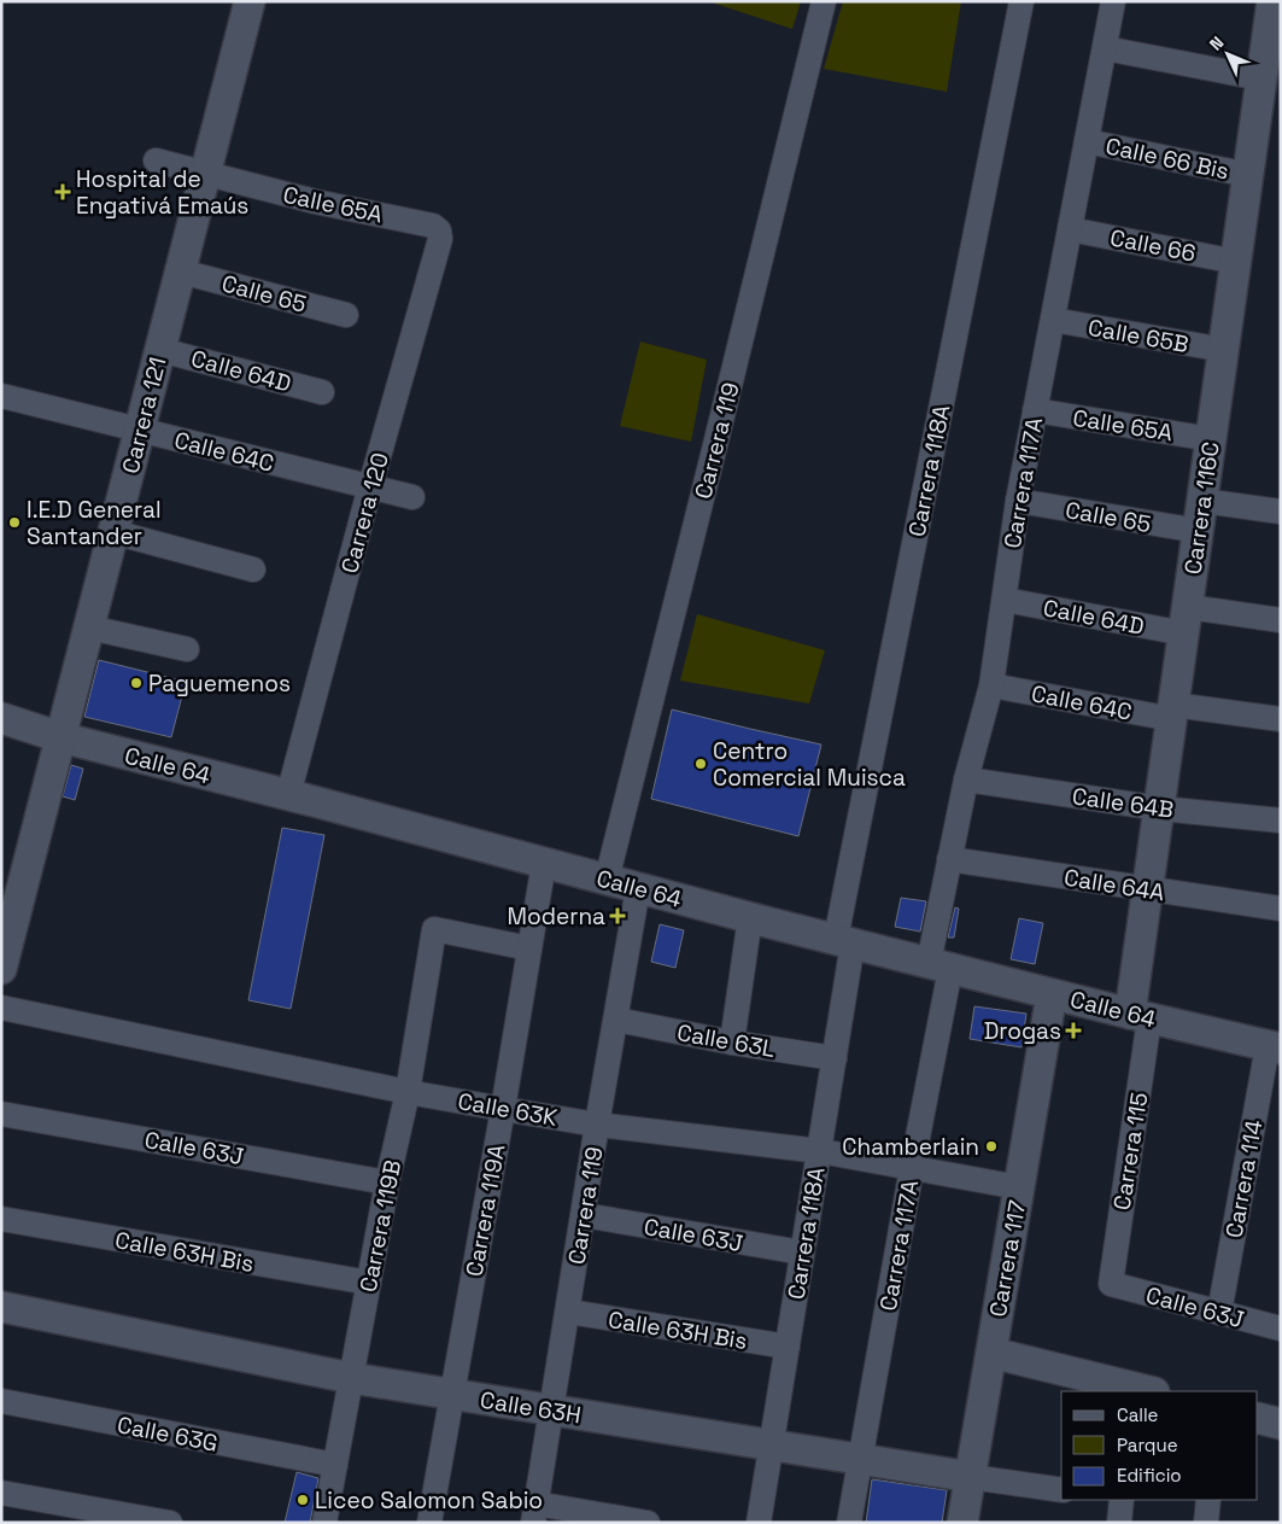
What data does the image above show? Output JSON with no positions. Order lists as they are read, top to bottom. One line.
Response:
{"streets":{"street":["Calle 66 Bis","Calle 65A","Calle 66","Calle 65","Calle 65B","Calle 64D","Carrera 121","Carrera 119","Calle 64C","Carrera 118A","Carrera 117A","Carrera 116C","Carrera 120","Calle 64","Calle 64B","Calle 64A","Calle 63L","Calle 63K","Calle 63J","Carrera 115","Carrera 114","Carrera 119A","Carrera 119B","Calle 63H Bis","Carrera 117","Calle 63H","Calle 63G"]},"crossings":[["Calle 66 Bis","Carrera 117A"],["Calle 66 Bis","Carrera 116C"],["Calle 65A","Carrera 121"],["Calle 65A","Carrera 117A"],["Calle 65A","Carrera 116C"],["Calle 65A","Carrera 120"],["Calle 66","Carrera 117A"],["Calle 66","Carrera 116C"],["Calle 65","Carrera 121"],["Calle 65","Carrera 117A"],["Calle 65","Carrera 116C"],["Calle 65B","Carrera 117A"],["Calle 65B","Carrera 116C"],["Calle 64D","Carrera 121"],["Calle 64D","Carrera 117A"],["Calle 64D","Carrera 116C"],["Carrera 121","Calle 64C"],["Carrera 121","Calle 64"],["Carrera 119","Calle 64"],["Carrera 119","Calle 63L"],["Carrera 119","Calle 63K"],["Carrera 119","Calle 63J"],["Carrera 119","Calle 63H Bis"],["Carrera 119","Calle 63H"],["Calle 64C","Carrera 117A"],["Calle 64C","Carrera 116C"],["Calle 64C","Carrera 120"],["Carrera 118A","Calle 64"],["Carrera 118A","Calle 63L"],["Carrera 118A","Calle 63K"],["Carrera 118A","Calle 63J"],["Carrera 118A","Calle 63H Bis"],["Carrera 118A","Calle 63H"],["Carrera 117A","Calle 64"],["Carrera 117A","Calle 64B"],["Carrera 117A","Calle 64A"],["Carrera 117A","Calle 63K"],["Carrera 117A","Calle 63H"],["Carrera 116C","Calle 64"],["Carrera 116C","Calle 64B"],["Carrera 116C","Calle 64A"],["Carrera 116C","Carrera 115"],["Carrera 120","Calle 64"],["Calle 64","Carrera 115"],["Calle 64","Carrera 114"],["Calle 64","Carrera 119A"],["Calle 64","Carrera 117"],["Calle 63K","Carrera 119A"],["Calle 63K","Carrera 119B"],["Calle 63K","Carrera 117"],["Calle 63J","Carrera 115"],["Calle 63J","Carrera 114"],["Calle 63J","Carrera 119B"],["Carrera 119A","Carrera 119B"],["Carrera 119A","Calle 63H"],["Carrera 119B","Calle 63H Bis"],["Carrera 119B","Calle 63H"],["Carrera 119B","Calle 63G"],["Carrera 117","Calle 63H"]],"places":{"health":["Hospital de Engativá Emaús","Moderna","Drogas"],"other":["I.E.D General Santander","Paguemenos","Centro Comercial Muisca","Chamberlain","Liceo Salomon Sabio"]},"legend":["Calle","Parque","Edificio"],"north":"top left"}
